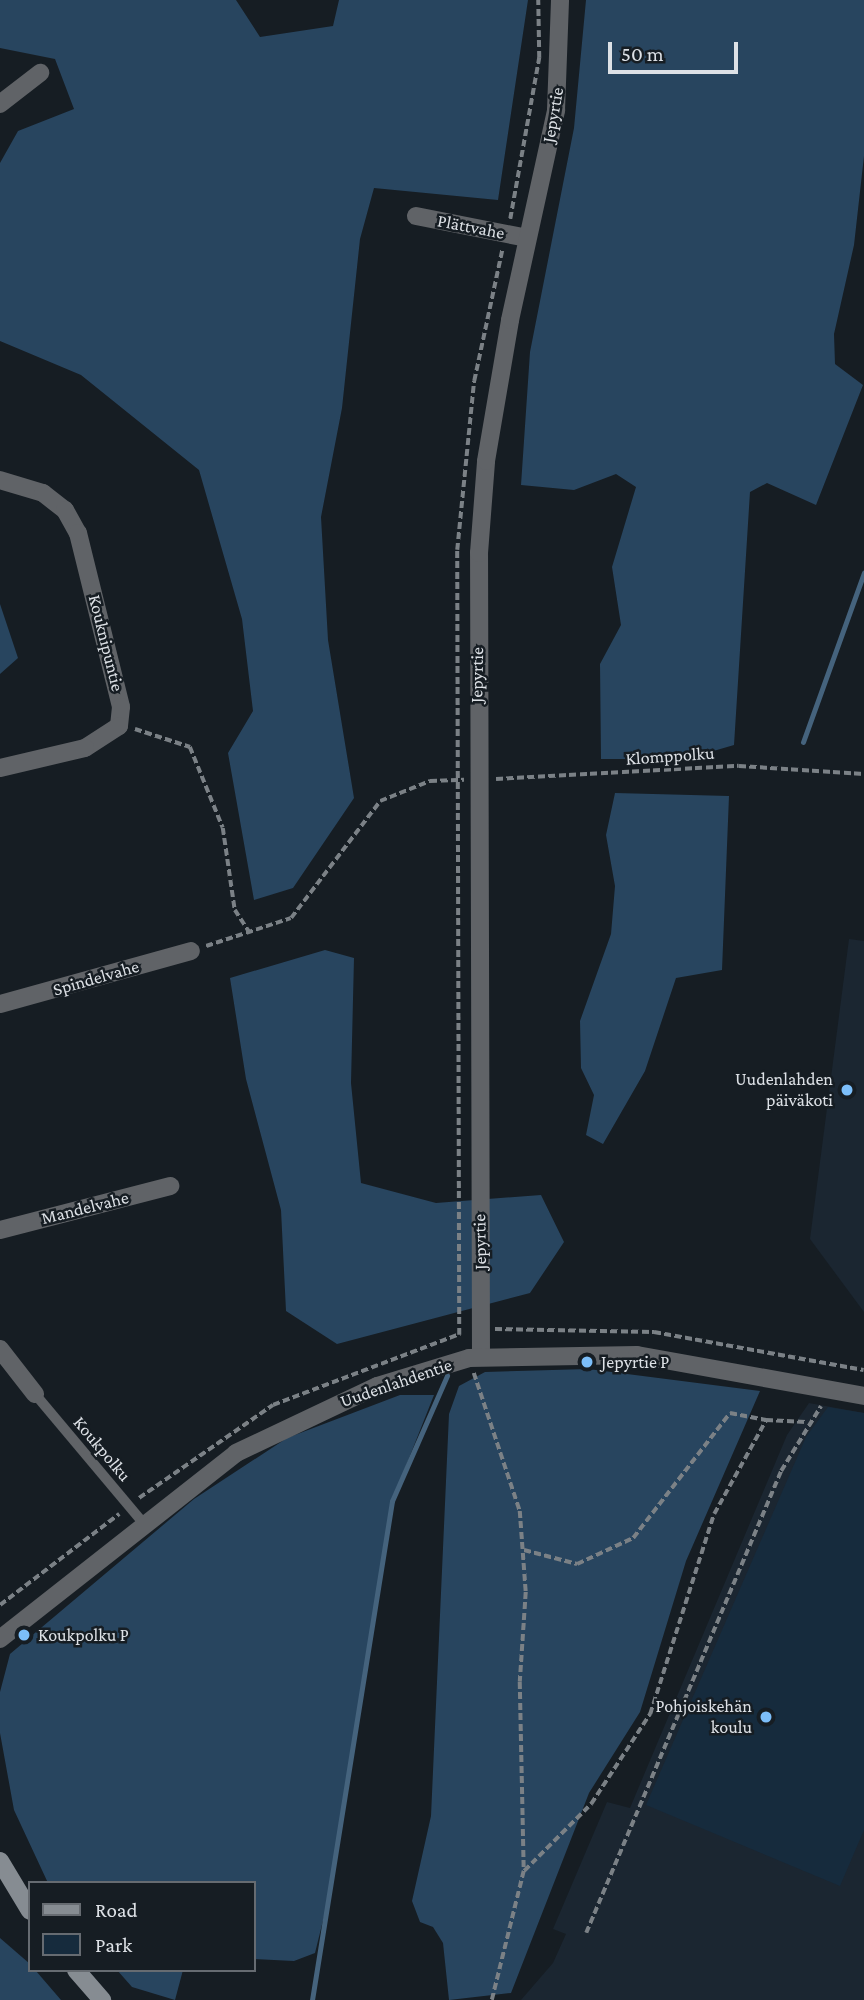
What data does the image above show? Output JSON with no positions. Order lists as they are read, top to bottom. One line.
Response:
{"streets":{"street":["Jepyrtie","Plättvahe","Kouknipuntie","Spindelvahe","Mandelvahe","Uudenlahdentie"],"lane":["Koukpolku"],"path":["Klomppolku"]},"crossings":[["Jepyrtie","Plättvahe"],["Jepyrtie","Klomppolku"],["Jepyrtie","Uudenlahdentie"],["Klomppolku","Spindelvahe"],["Uudenlahdentie","Koukpolku"]],"places":["Uudenlahden päiväkoti","Jepyrtie P","Koukpolku P","Pohjoiskehän koulu"],"legend":["Road","Park"],"scale_bar":"50 m"}
